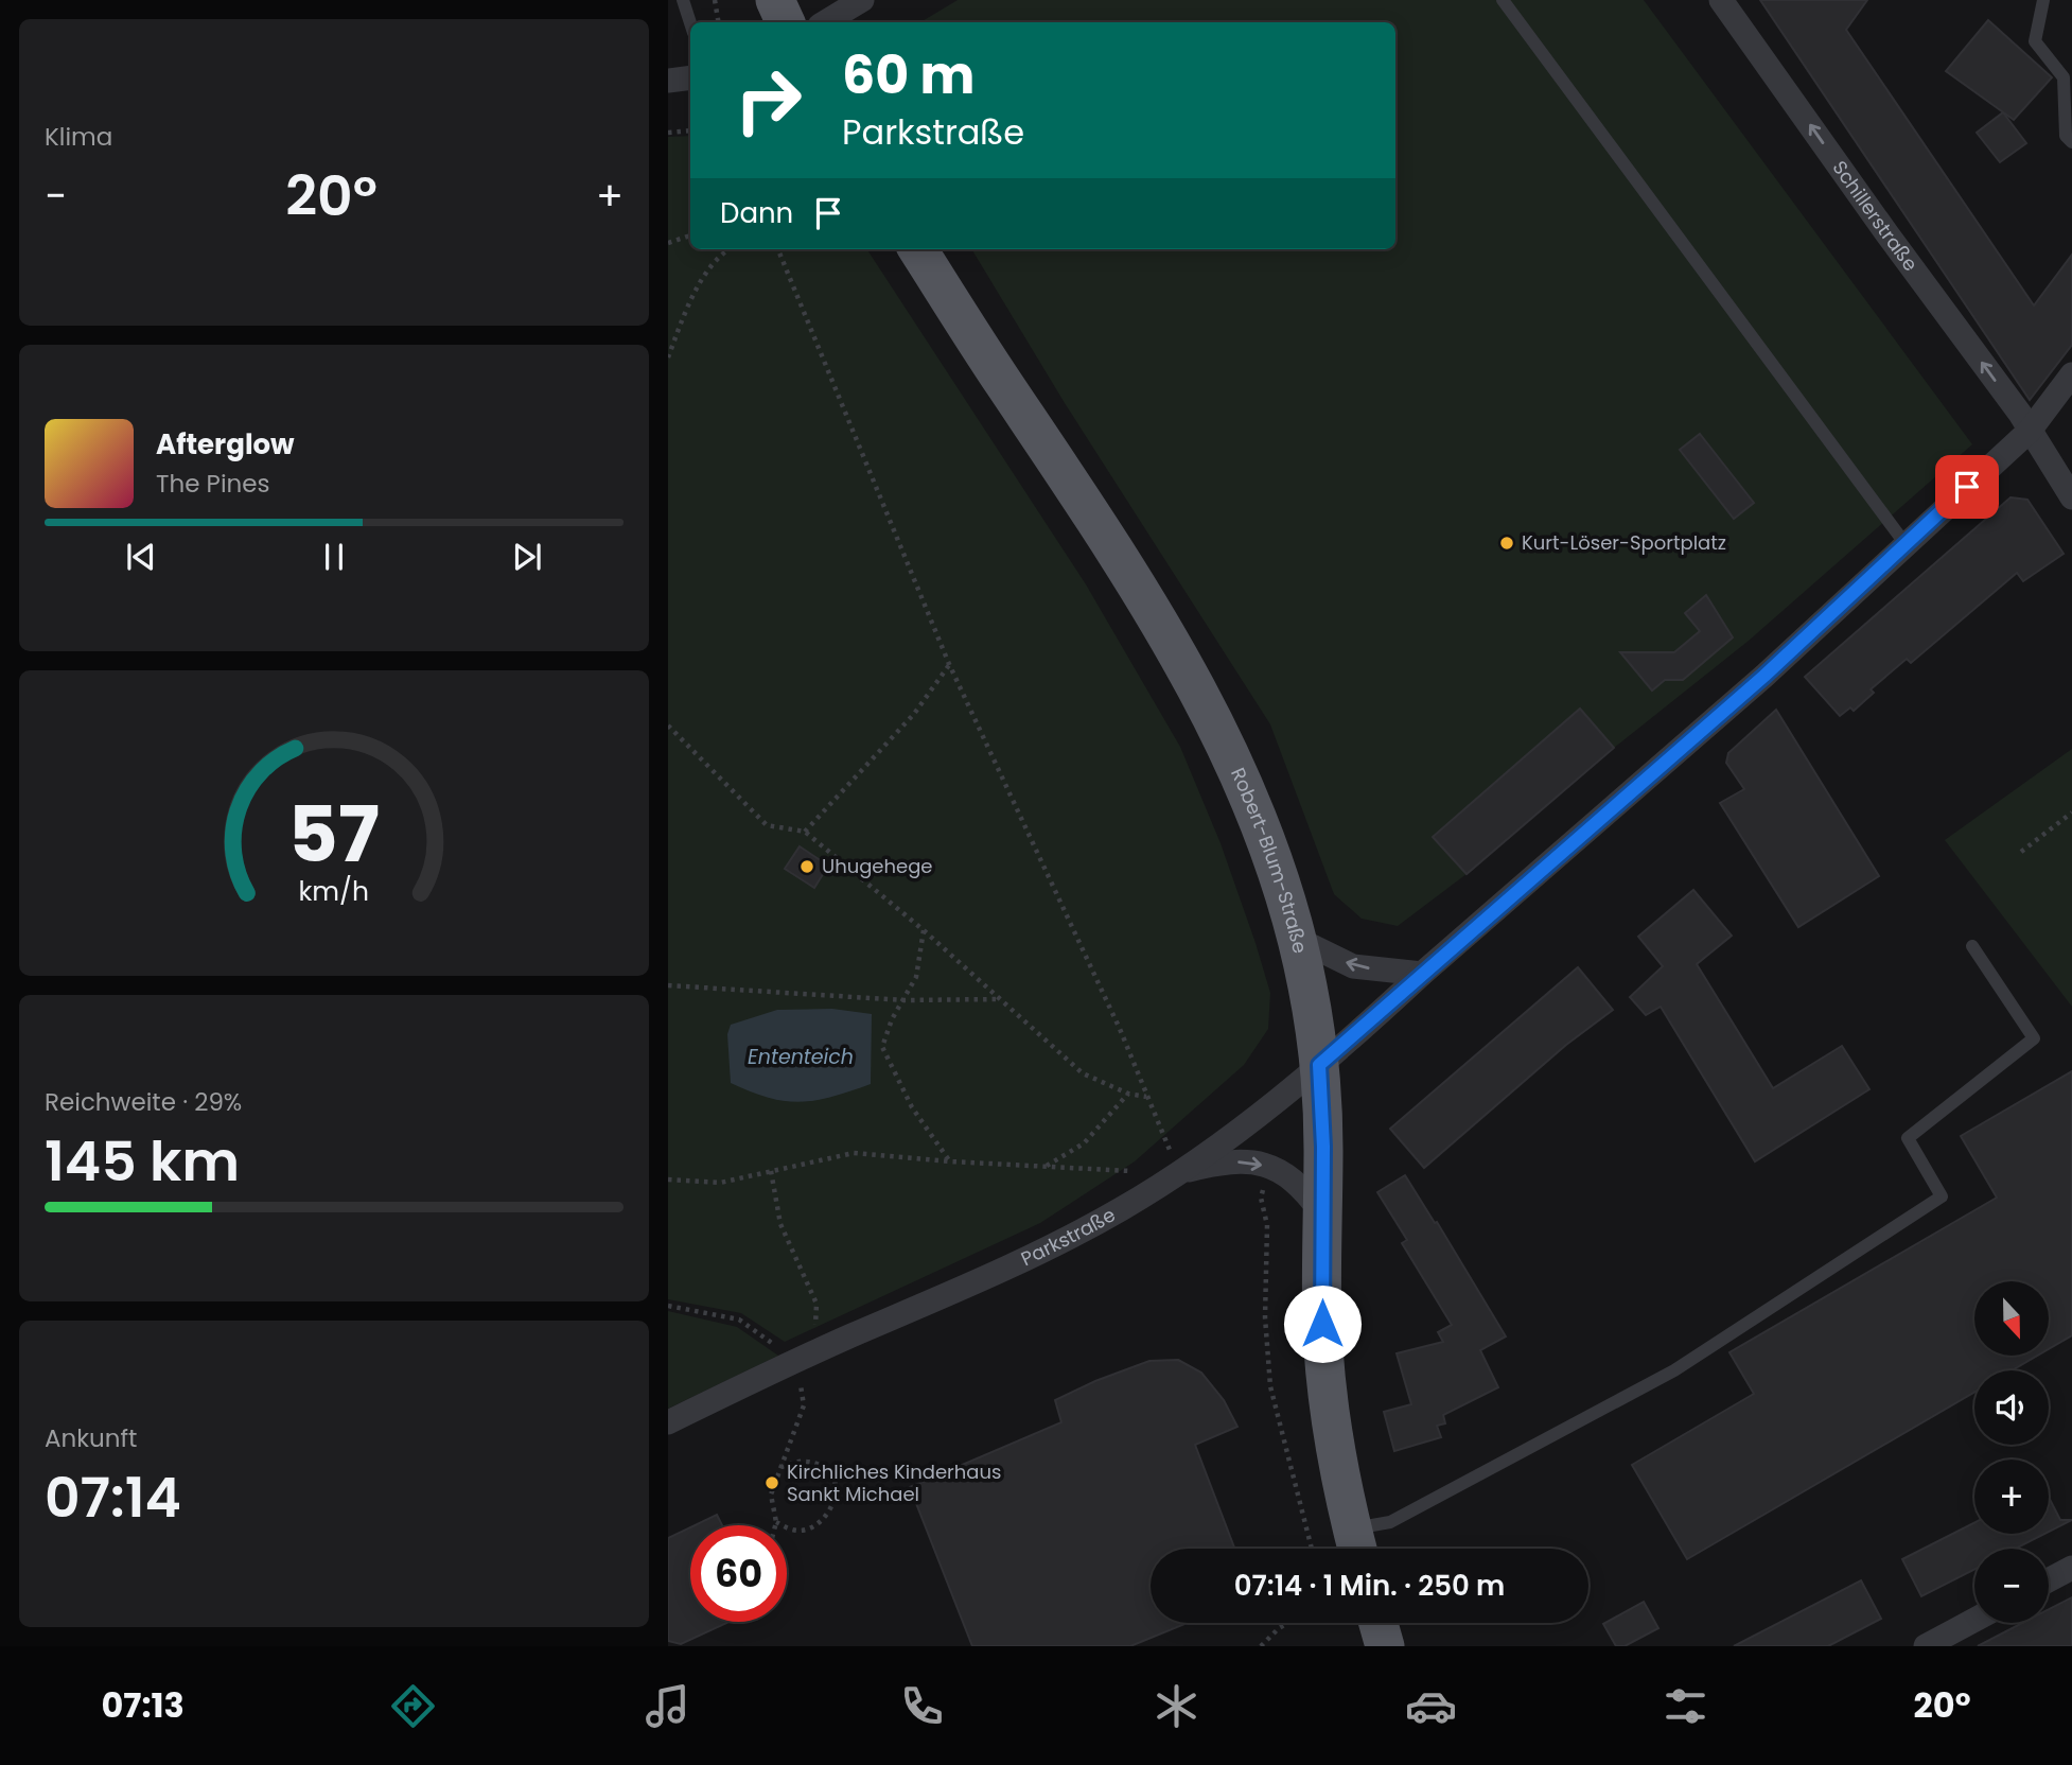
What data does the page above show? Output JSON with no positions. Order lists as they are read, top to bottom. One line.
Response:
{"streets":{"main road":["Robert-Blum-Straße"],"street":["Schillerstraße","Parkstraße"]},"crossings":[["Schillerstraße","Parkstraße"],["Robert-Blum-Straße","Parkstraße"]],"one_way":["Schillerstraße"],"water":["Ententeich"],"places":["Kurt-Löser-Sportplatz","Uhugehege","Kirchliches Kinderhaus Sankt Michael"],"north":"bottom","page":{"tile":["Klima",["Reichweite · 29%","145 km"],["Ankunft","07:14"]],"turn":["60 m","Parkstraße"],"heat":["−","20°","+"],"then":"Dann","song":["Afterglow","The Pines"],"map_buttons":["+","−"],"limit":"60","trip":"07:14 · 1 Min. · 250 m","tabs":["07:13","20°"],"gauge":["57","km/h"]}}
